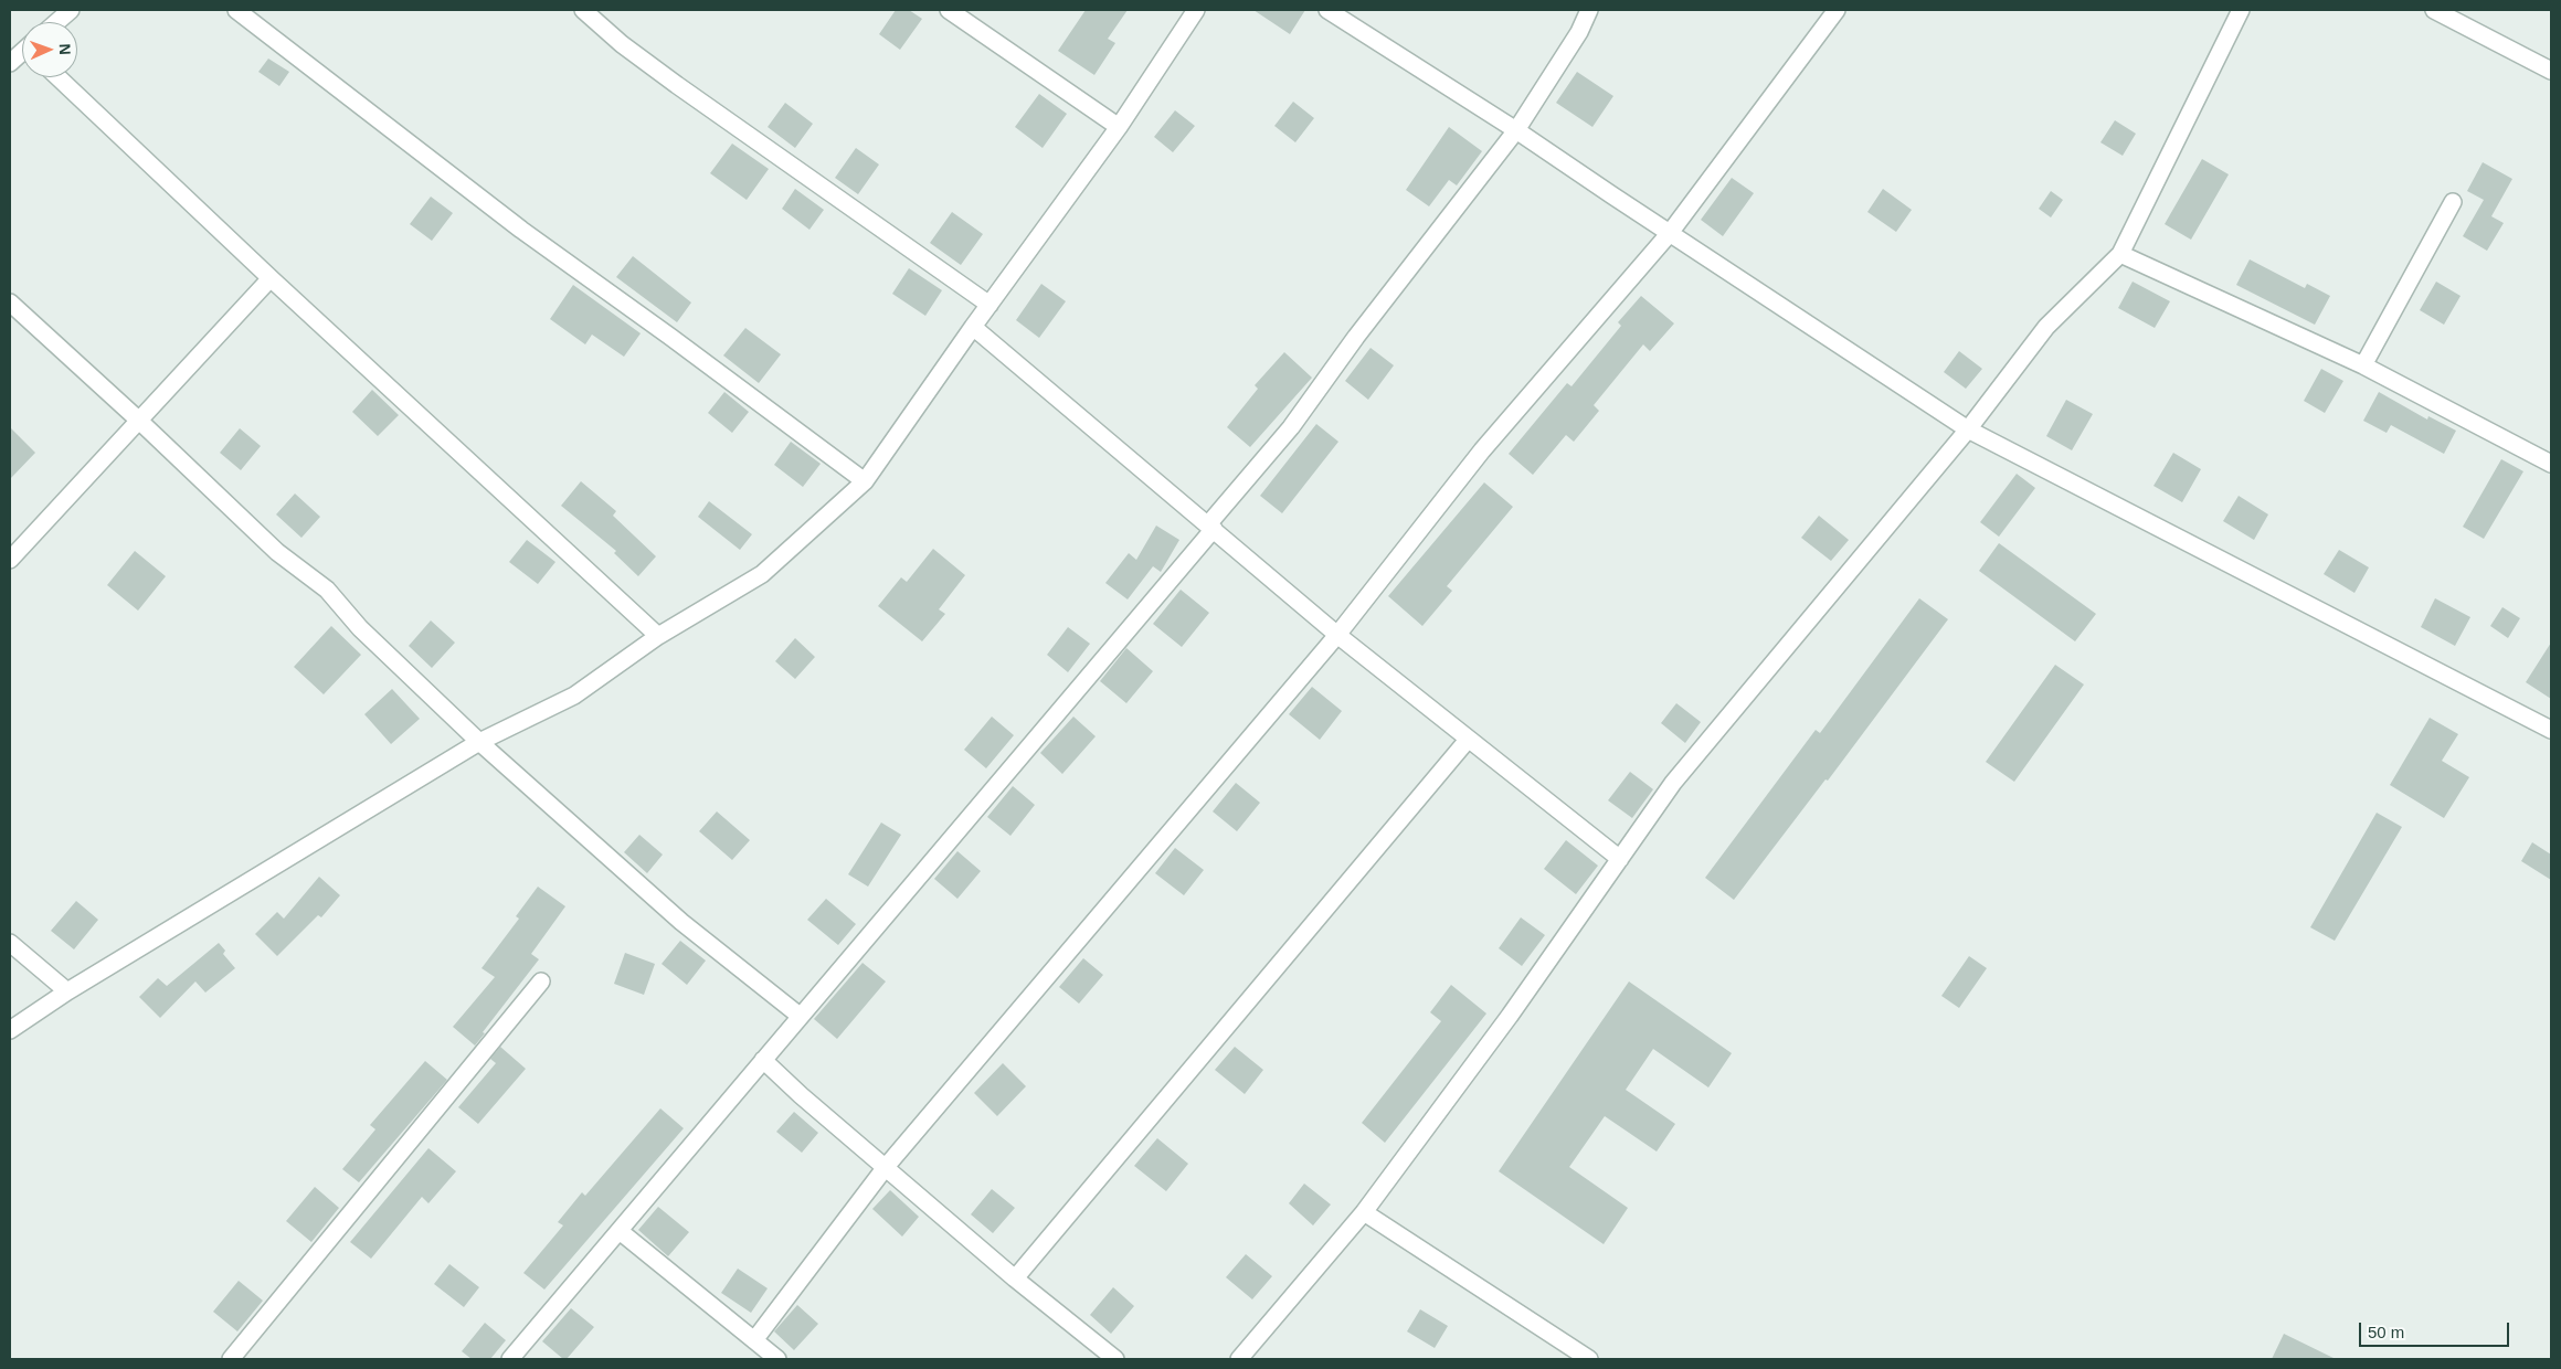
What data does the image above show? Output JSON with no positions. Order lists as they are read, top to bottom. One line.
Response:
{"scale_bar":"50 m","north":"right"}
